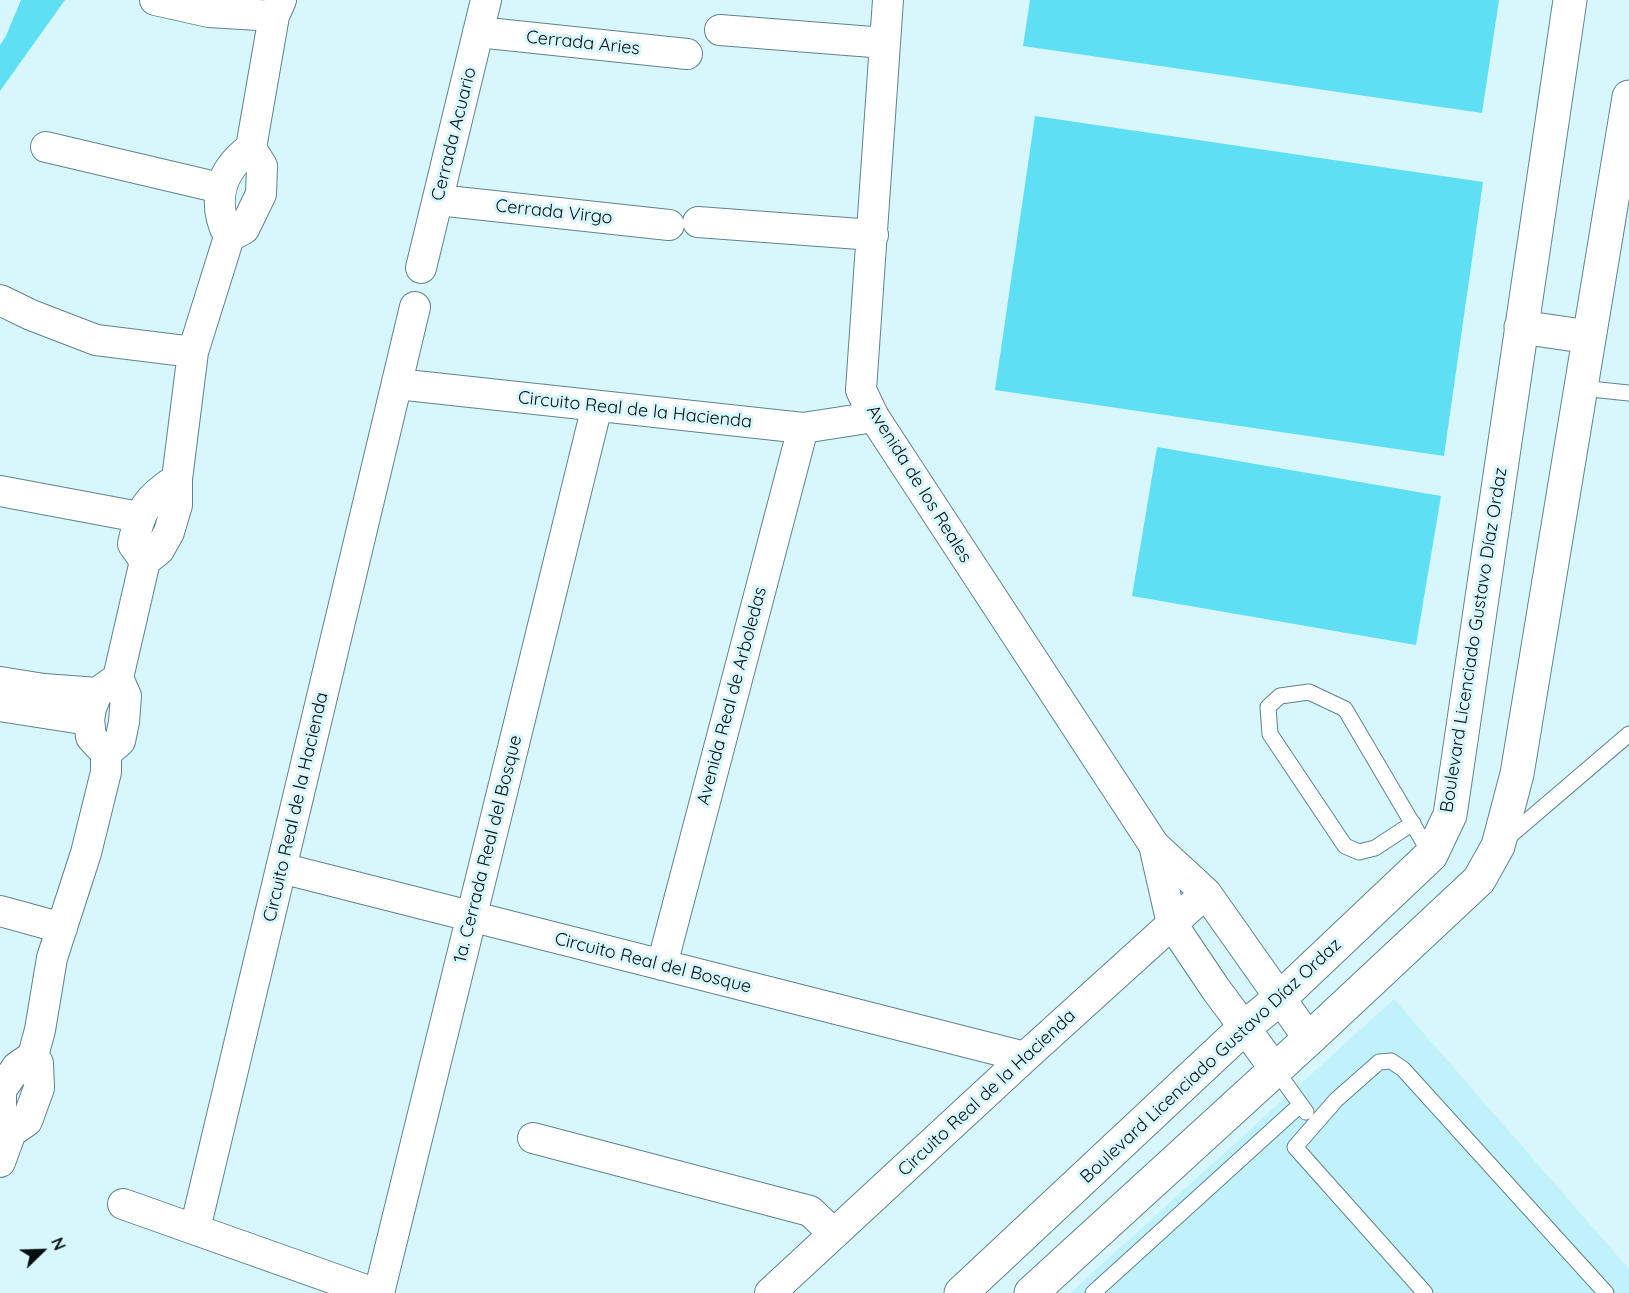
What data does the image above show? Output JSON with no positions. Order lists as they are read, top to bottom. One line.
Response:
{"streets":{"street":["Cerrada Aries","Cerrada Acuario","Cerrada Virgo","Circuito Real de la Hacienda","Avenida de los Reales","Boulevard Licenciado Gustavo Díaz Ordaz","Avenida Real de Arboledas","1a. Cerrada Real del Bosque","Circuito Real del Bosque"]},"crossings":[["Cerrada Aries","Cerrada Acuario"],["Cerrada Acuario","Cerrada Virgo"],["Circuito Real de la Hacienda","Avenida de los Reales"],["Circuito Real de la Hacienda","Avenida Real de Arboledas"],["Circuito Real de la Hacienda","1a. Cerrada Real del Bosque"],["Circuito Real de la Hacienda","Circuito Real del Bosque"],["Avenida de los Reales","Boulevard Licenciado Gustavo Díaz Ordaz"],["Avenida Real de Arboledas","Circuito Real del Bosque"],["1a. Cerrada Real del Bosque","Circuito Real del Bosque"]],"north":"top right"}
